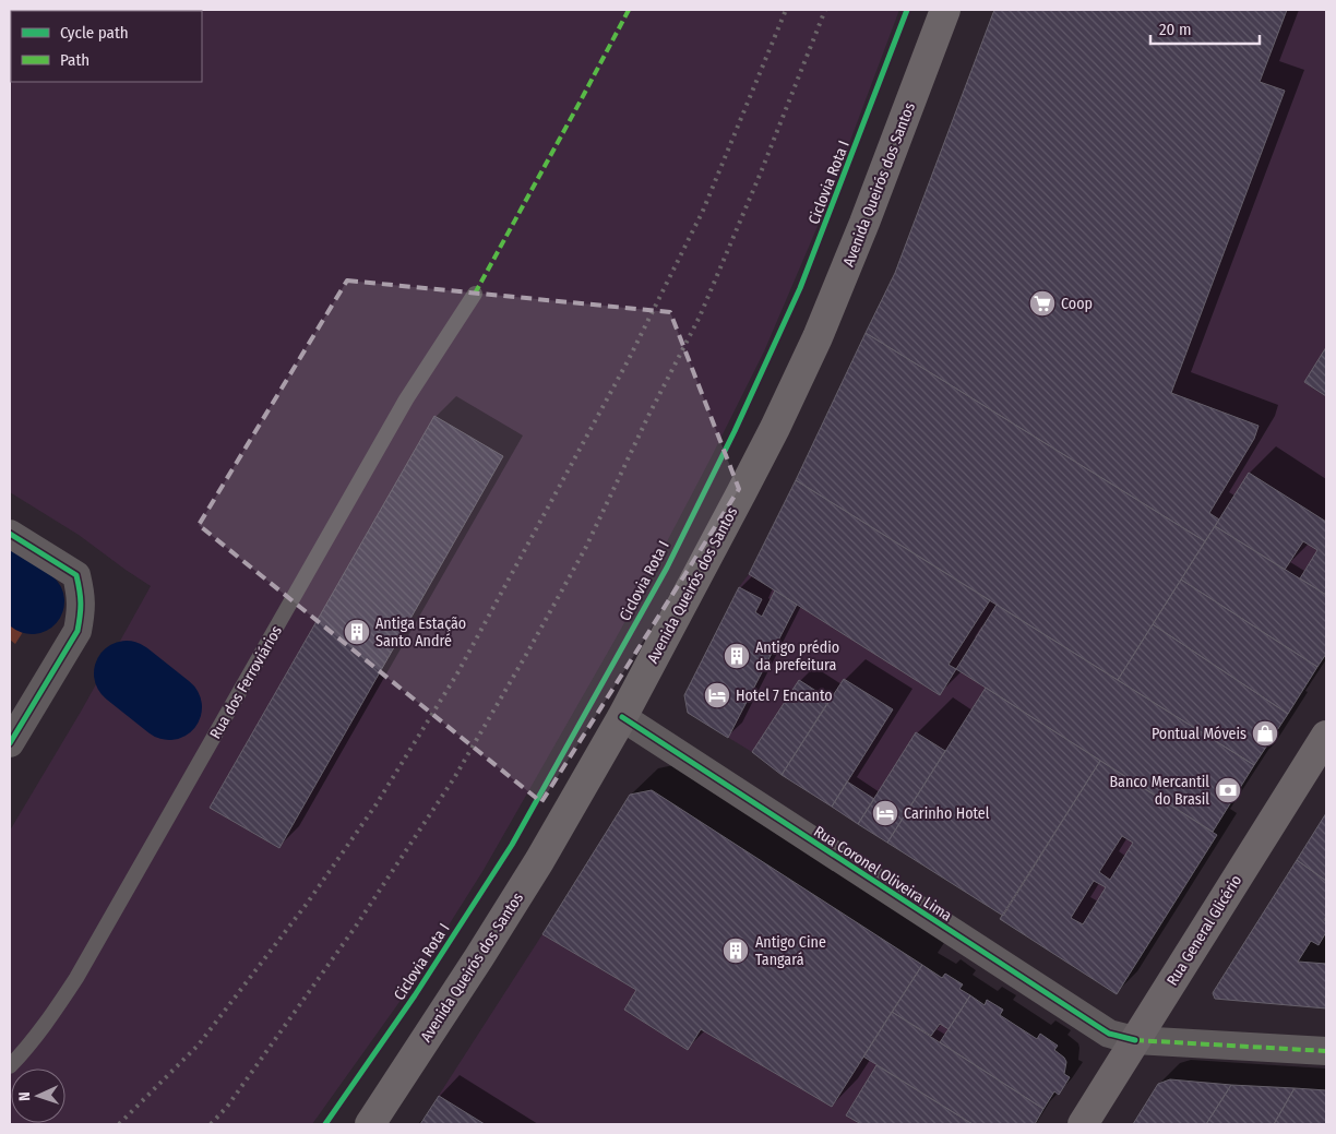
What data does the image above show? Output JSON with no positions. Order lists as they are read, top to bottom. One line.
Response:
{"streets":{"main road":["Avenida Queirós dos Santos","Rua General Glicério"],"street":["Rua Coronel Oliveira Lima"],"lane":["Rua dos Ferroviários"],"cycle path":["Ciclovia Rota I"]},"crossings":[["Avenida Queirós dos Santos","Rua Coronel Oliveira Lima"],["Rua Coronel Oliveira Lima","Rua General Glicério"]],"places":{"supermarket":["Coop"],"building":["Antiga Estação Santo André","Antigo prédio da prefeitura","Antigo Cine Tangará"],"hotel":["Hotel 7 Encanto","Carinho Hotel"],"shop":["Pontual Móveis"],"bank":["Banco Mercantil do Brasil"]},"legend":["Cycle path","Path"],"scale_bar":"20 m","north":"left"}
